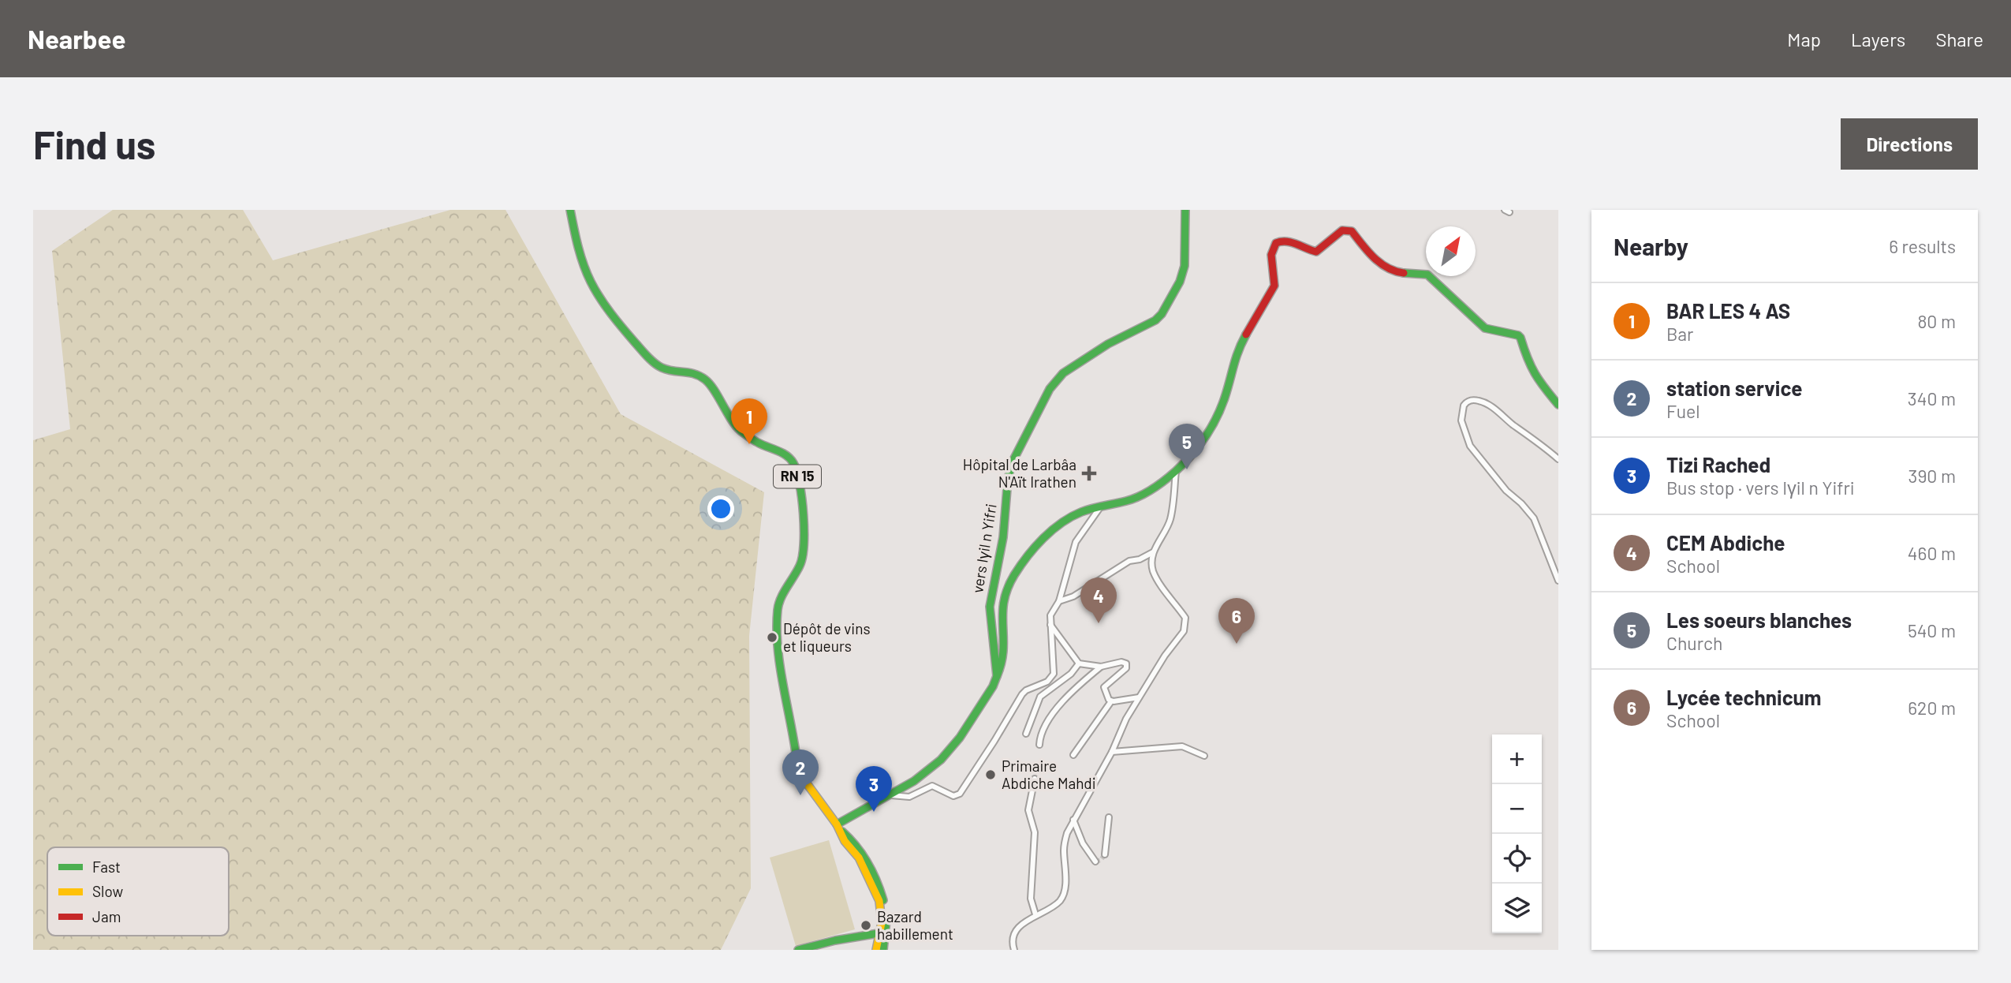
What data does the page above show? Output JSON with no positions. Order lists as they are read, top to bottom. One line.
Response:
{"streets":{"main road":["RN 15","vers Iγil n Yifri"]},"places":{"health":["Hôpital de Larbâa N'Aït Irathen"],"other":["Dépôt de vins et liqueurs","Primaire Abdiche Mahdi","Bazard habillement"]},"legend":["Fast","Slow","Jam"],"north":"top right","page":{"header":"Nearbee","nav":["Map","Layers","Share"],"buttons":"Directions","title":"Find us","heading":["Nearby","6 results"],"list":[{"mark":"1","name":"BAR LES 4 AS","note":"Bar","value":"80 m"},{"mark":"2","name":"station service","note":"Fuel","value":"340 m"},{"mark":"3","name":"Tizi Rached","note":"Bus stop · vers Iγil n Yifri","value":"390 m"},{"mark":"4","name":"CEM Abdiche","note":"School","value":"460 m"},{"mark":"5","name":"Les soeurs blanches","note":"Church","value":"540 m"},{"mark":"6","name":"Lycée technicum","note":"School","value":"620 m"}],"pins":["1","5","4","6","2","3"],"map_buttons":["+","−"]}}
